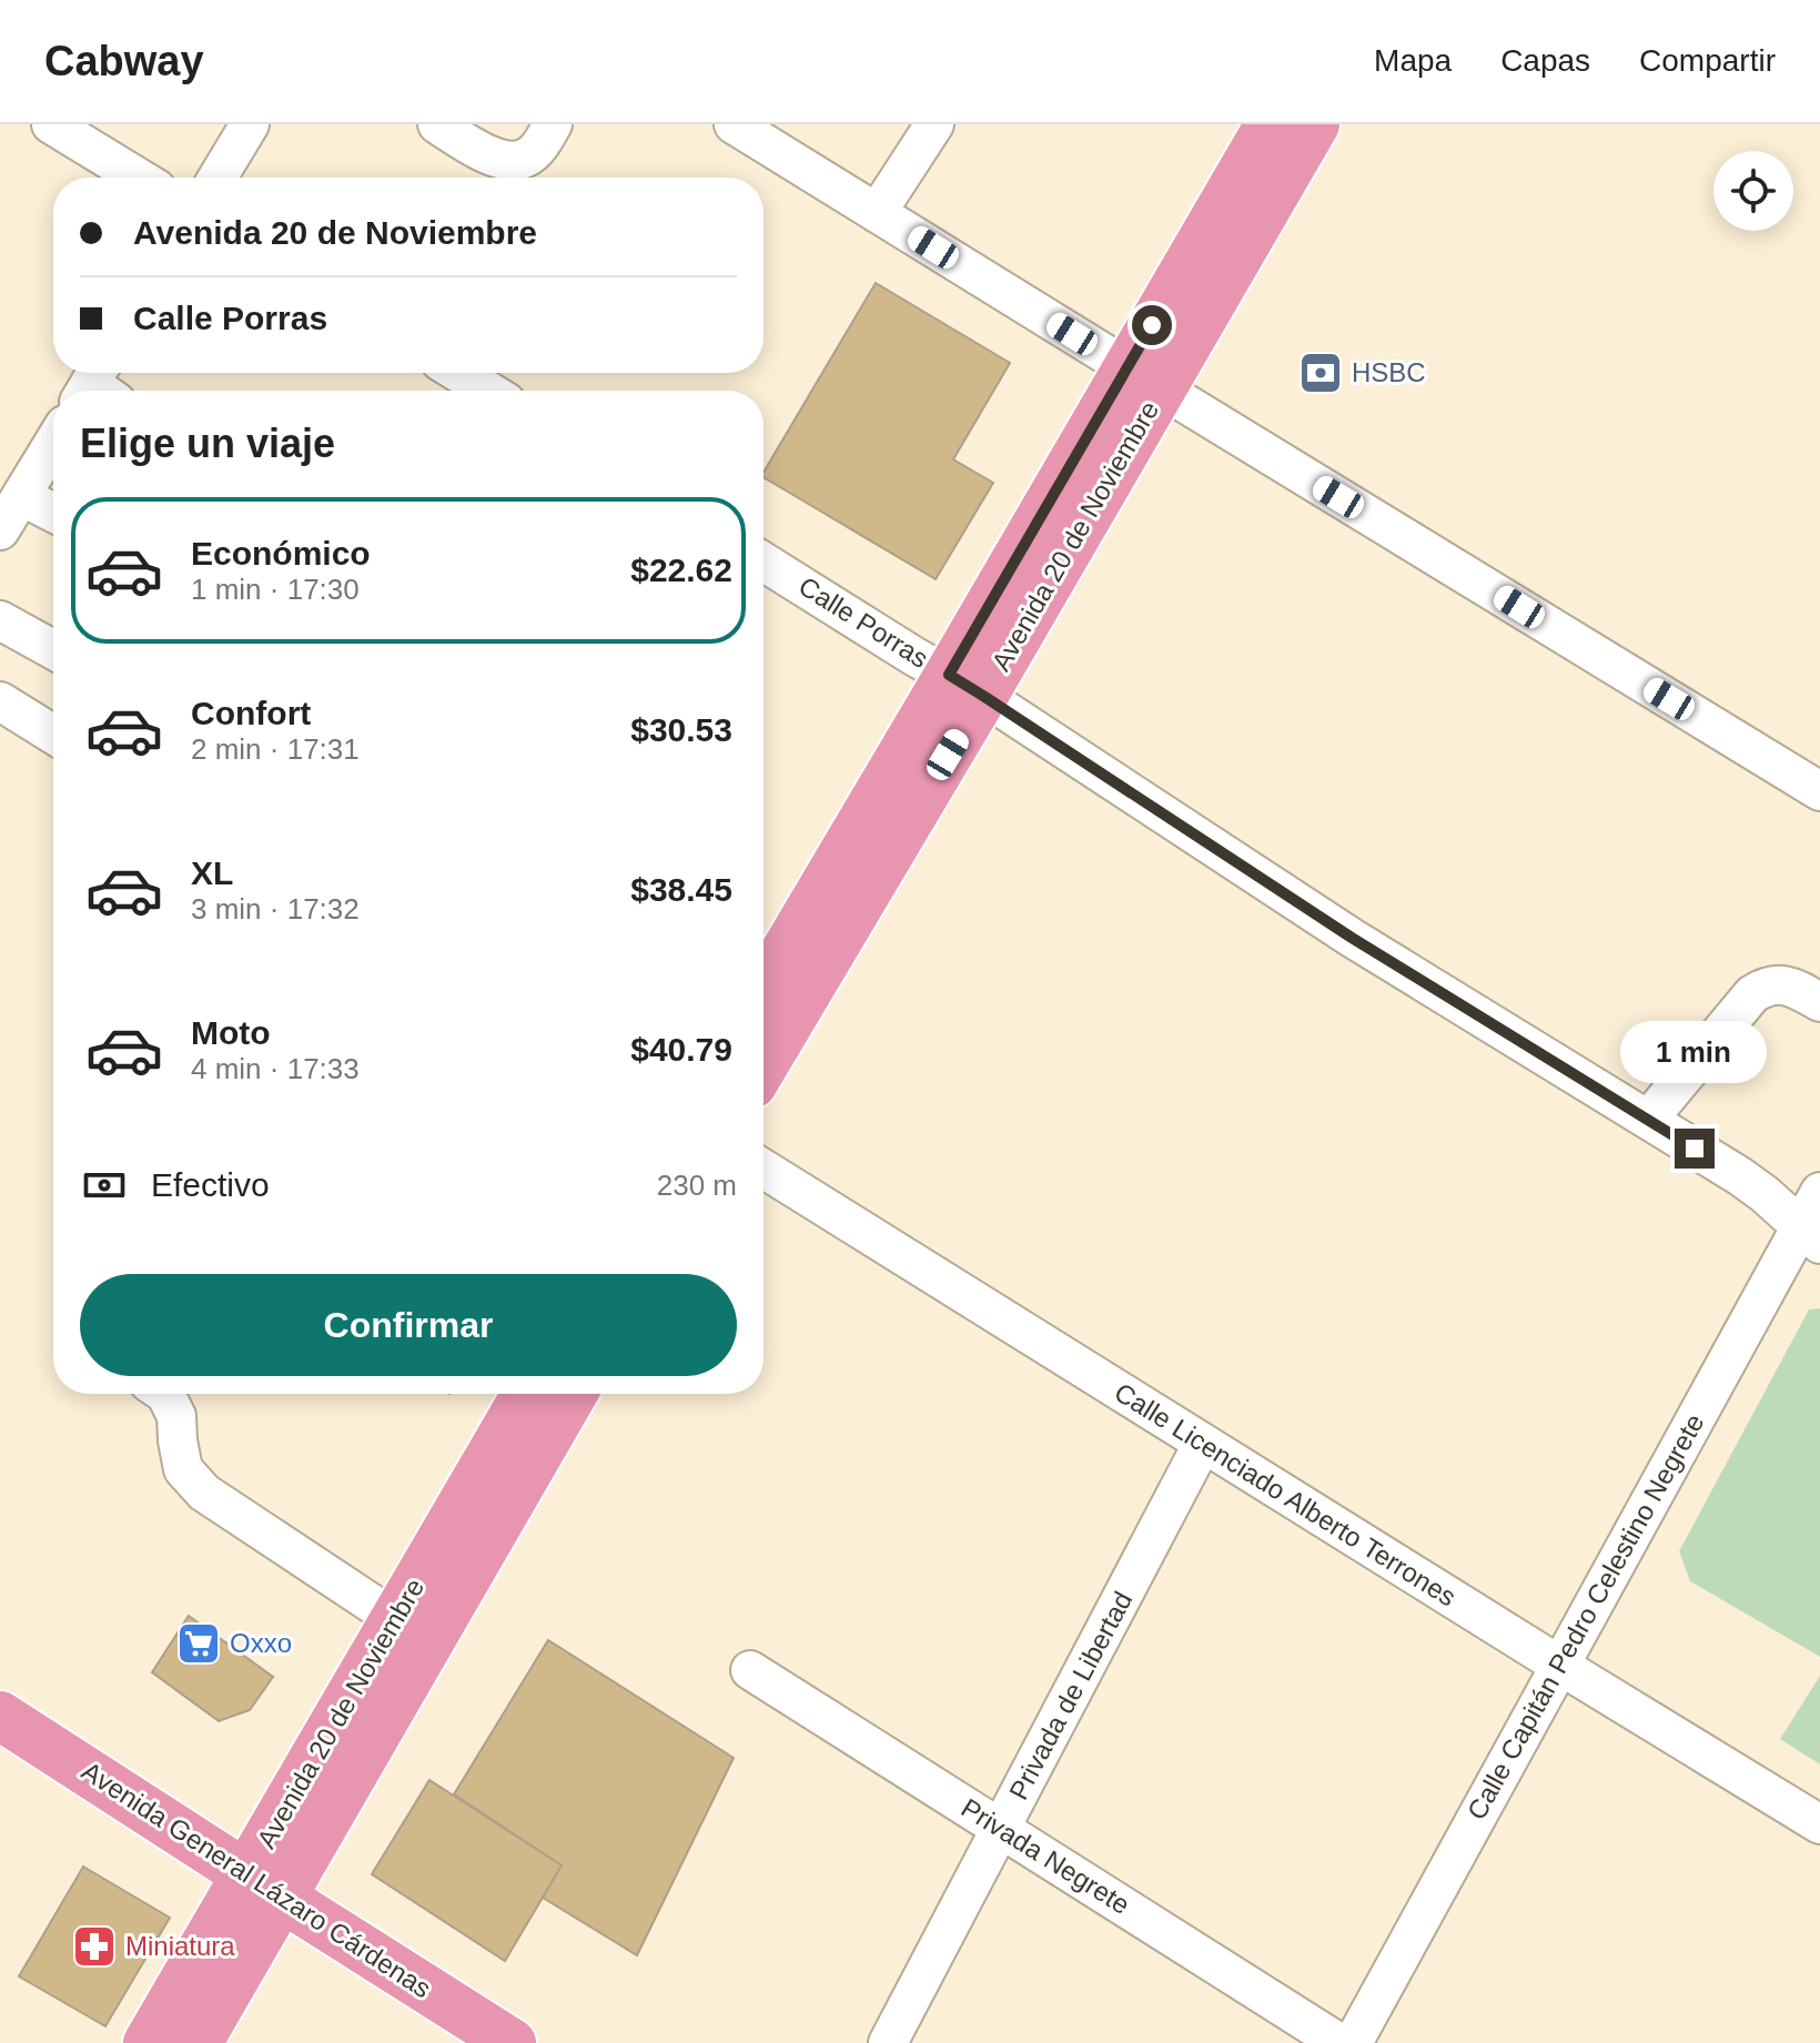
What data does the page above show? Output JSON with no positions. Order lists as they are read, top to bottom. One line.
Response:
{"streets":{"main road":["Avenida 20 de Noviembre","Avenida General Lázaro Cárdenas"],"street":["Calle Porras","Calle Licenciado Alberto Terrones","Calle Capitán Pedro Celestino Negrete","Privada de Libertad","Privada Negrete"]},"crossings":[["Avenida 20 de Noviembre","Calle Porras"],["Avenida 20 de Noviembre","Avenida General Lázaro Cárdenas"],["Calle Porras","Calle Capitán Pedro Celestino Negrete"],["Calle Licenciado Alberto Terrones","Calle Capitán Pedro Celestino Negrete"],["Calle Licenciado Alberto Terrones","Privada de Libertad"],["Privada de Libertad","Privada Negrete"]],"places":{"bank":["HSBC"],"supermarket":["Oxxo"],"pharmacy":["Miniatura"]},"page":{"header":"Cabway","nav":["Mapa","Capas","Compartir"],"banner":["Avenida 20 de Noviembre","Calle Porras"],"heading":"Elige un viaje","list":[{"name":"Económico","note":"1 min · 17:30","value":"$22.62"},{"name":"Confort","note":"2 min · 17:31","value":"$30.53"},{"name":"XL","note":"3 min · 17:32","value":"$38.45"},{"name":"Moto","note":"4 min · 17:33","value":"$40.79"}],"bubble":"1 min","pay":["Efectivo","230 m"],"buttons":"Confirmar"}}
